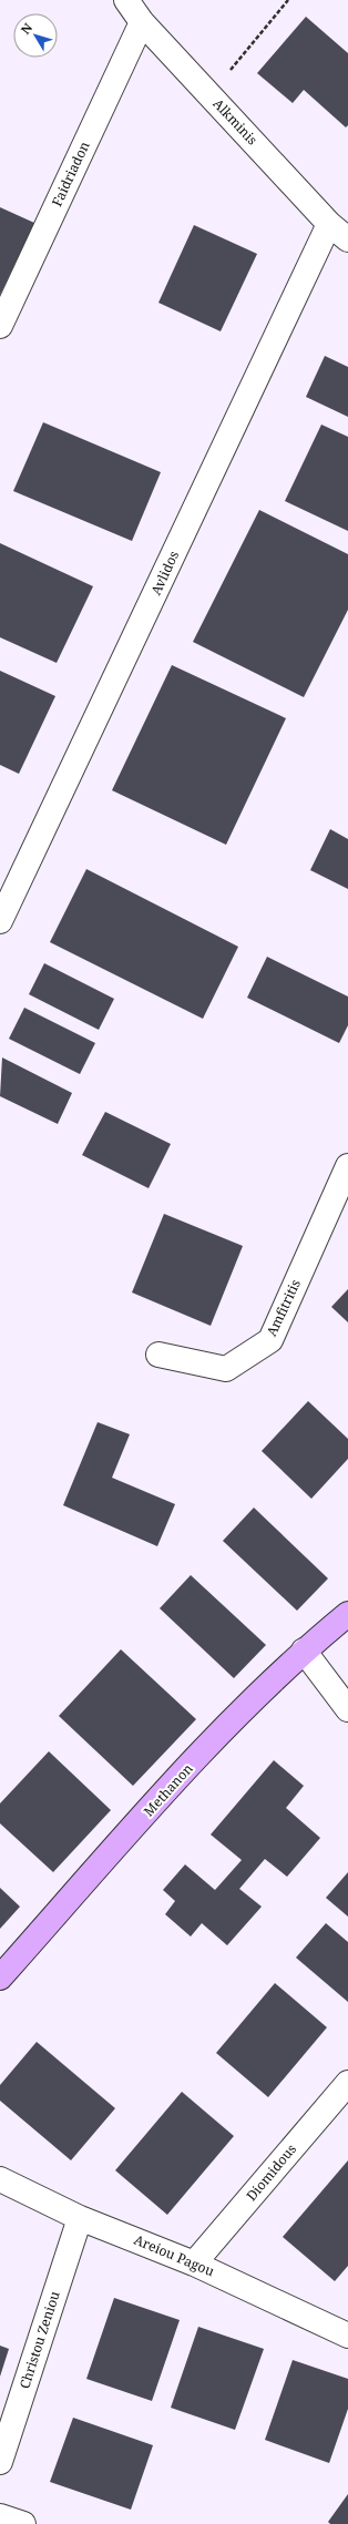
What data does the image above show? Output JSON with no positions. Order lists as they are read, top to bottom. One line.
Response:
{"streets":{"street":["Alkminis","Faidriadon","Avlidos","Amfitritis","Methanon","Diomidous","Areiou Pagou","Christou Zeniou"]},"crossings":[["Alkminis","Faidriadon"],["Alkminis","Avlidos"],["Diomidous","Areiou Pagou"],["Areiou Pagou","Christou Zeniou"]],"north":"top left"}
